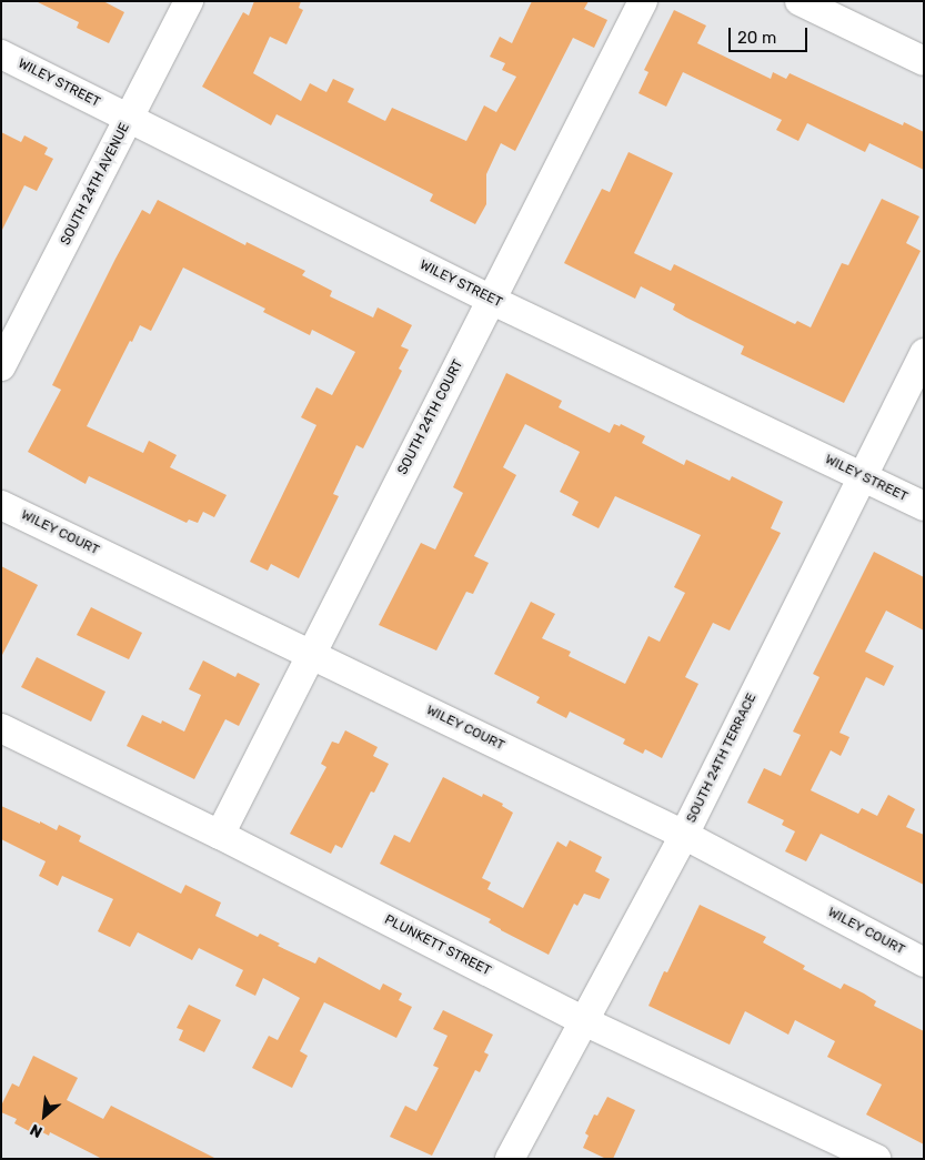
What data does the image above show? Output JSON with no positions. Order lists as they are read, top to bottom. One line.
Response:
{"streets":{"street":["WILEY STREET","SOUTH 24TH AVENUE","SOUTH 24TH COURT","WILEY COURT","SOUTH 24TH TERRACE","PLUNKETT STREET"]},"crossings":[["WILEY STREET","SOUTH 24TH AVENUE"],["WILEY STREET","SOUTH 24TH COURT"],["WILEY STREET","SOUTH 24TH TERRACE"],["SOUTH 24TH COURT","WILEY COURT"],["SOUTH 24TH COURT","PLUNKETT STREET"],["WILEY COURT","SOUTH 24TH TERRACE"],["SOUTH 24TH TERRACE","PLUNKETT STREET"]],"scale_bar":"20 m","north":"bottom left"}
